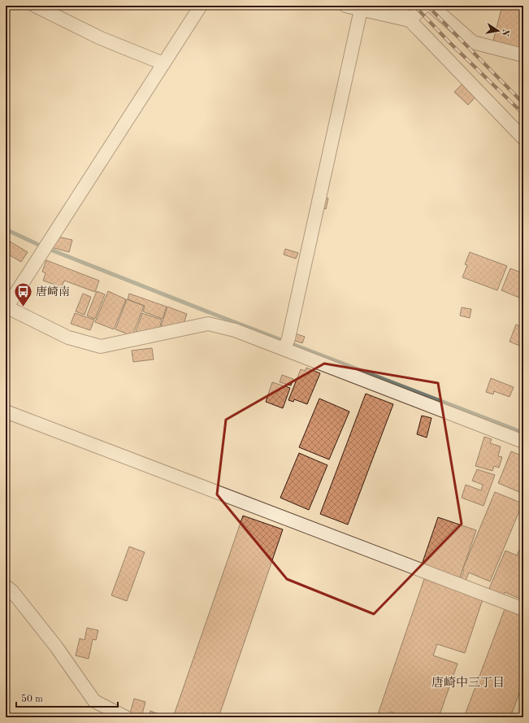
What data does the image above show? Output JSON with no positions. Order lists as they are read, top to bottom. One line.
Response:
{"districts":["唐崎中三丁目"],"places":{"bus stop":["唐崎南"]},"scale_bar":"50 m","north":"right"}
